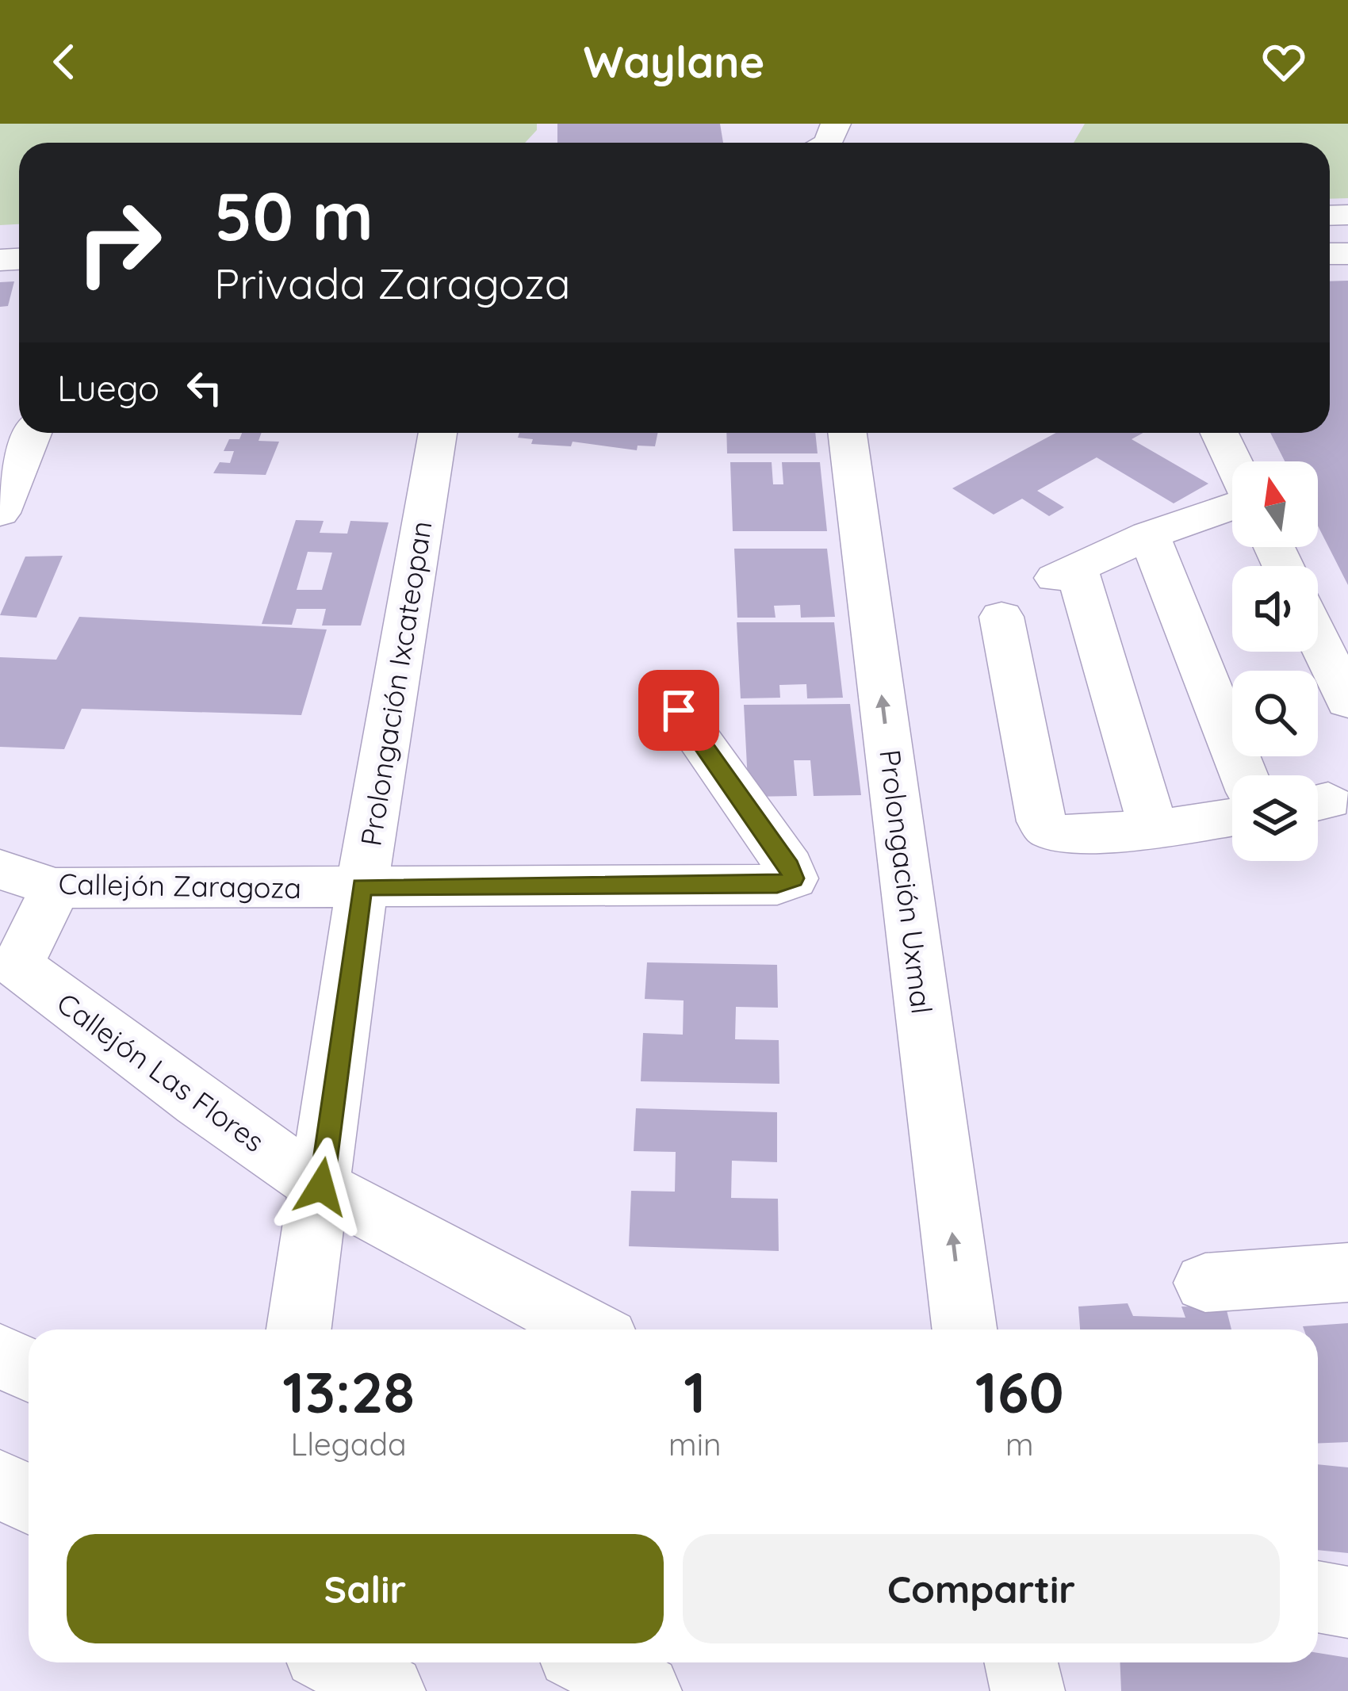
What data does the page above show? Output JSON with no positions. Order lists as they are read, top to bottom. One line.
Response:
{"streets":{"street":["Prolongación Ixcateopan","Prolongación Uxmal","Callejón Zaragoza","Callejón Las Flores"]},"crossings":[["Prolongación Ixcateopan","Callejón Zaragoza"],["Prolongación Ixcateopan","Callejón Las Flores"],["Callejón Zaragoza","Callejón Las Flores"]],"north":"top","page":{"header":"Waylane","turn":["50 m","Privada Zaragoza"],"then":"Luego","eta":["13:28","Llegada","1","min","160","m"],"buttons":["Salir","Compartir"]}}
